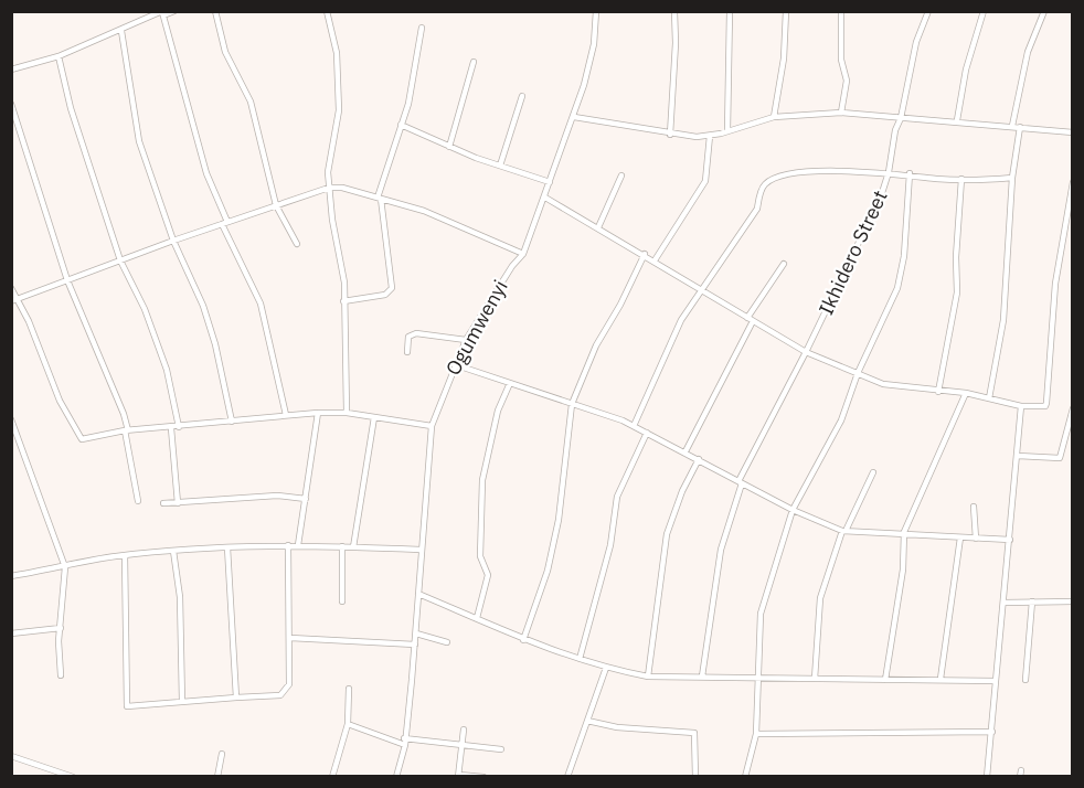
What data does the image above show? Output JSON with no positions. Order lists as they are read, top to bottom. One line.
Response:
{"streets":{"street":["Ikhidero Street","Ogumwenyi"]}}
